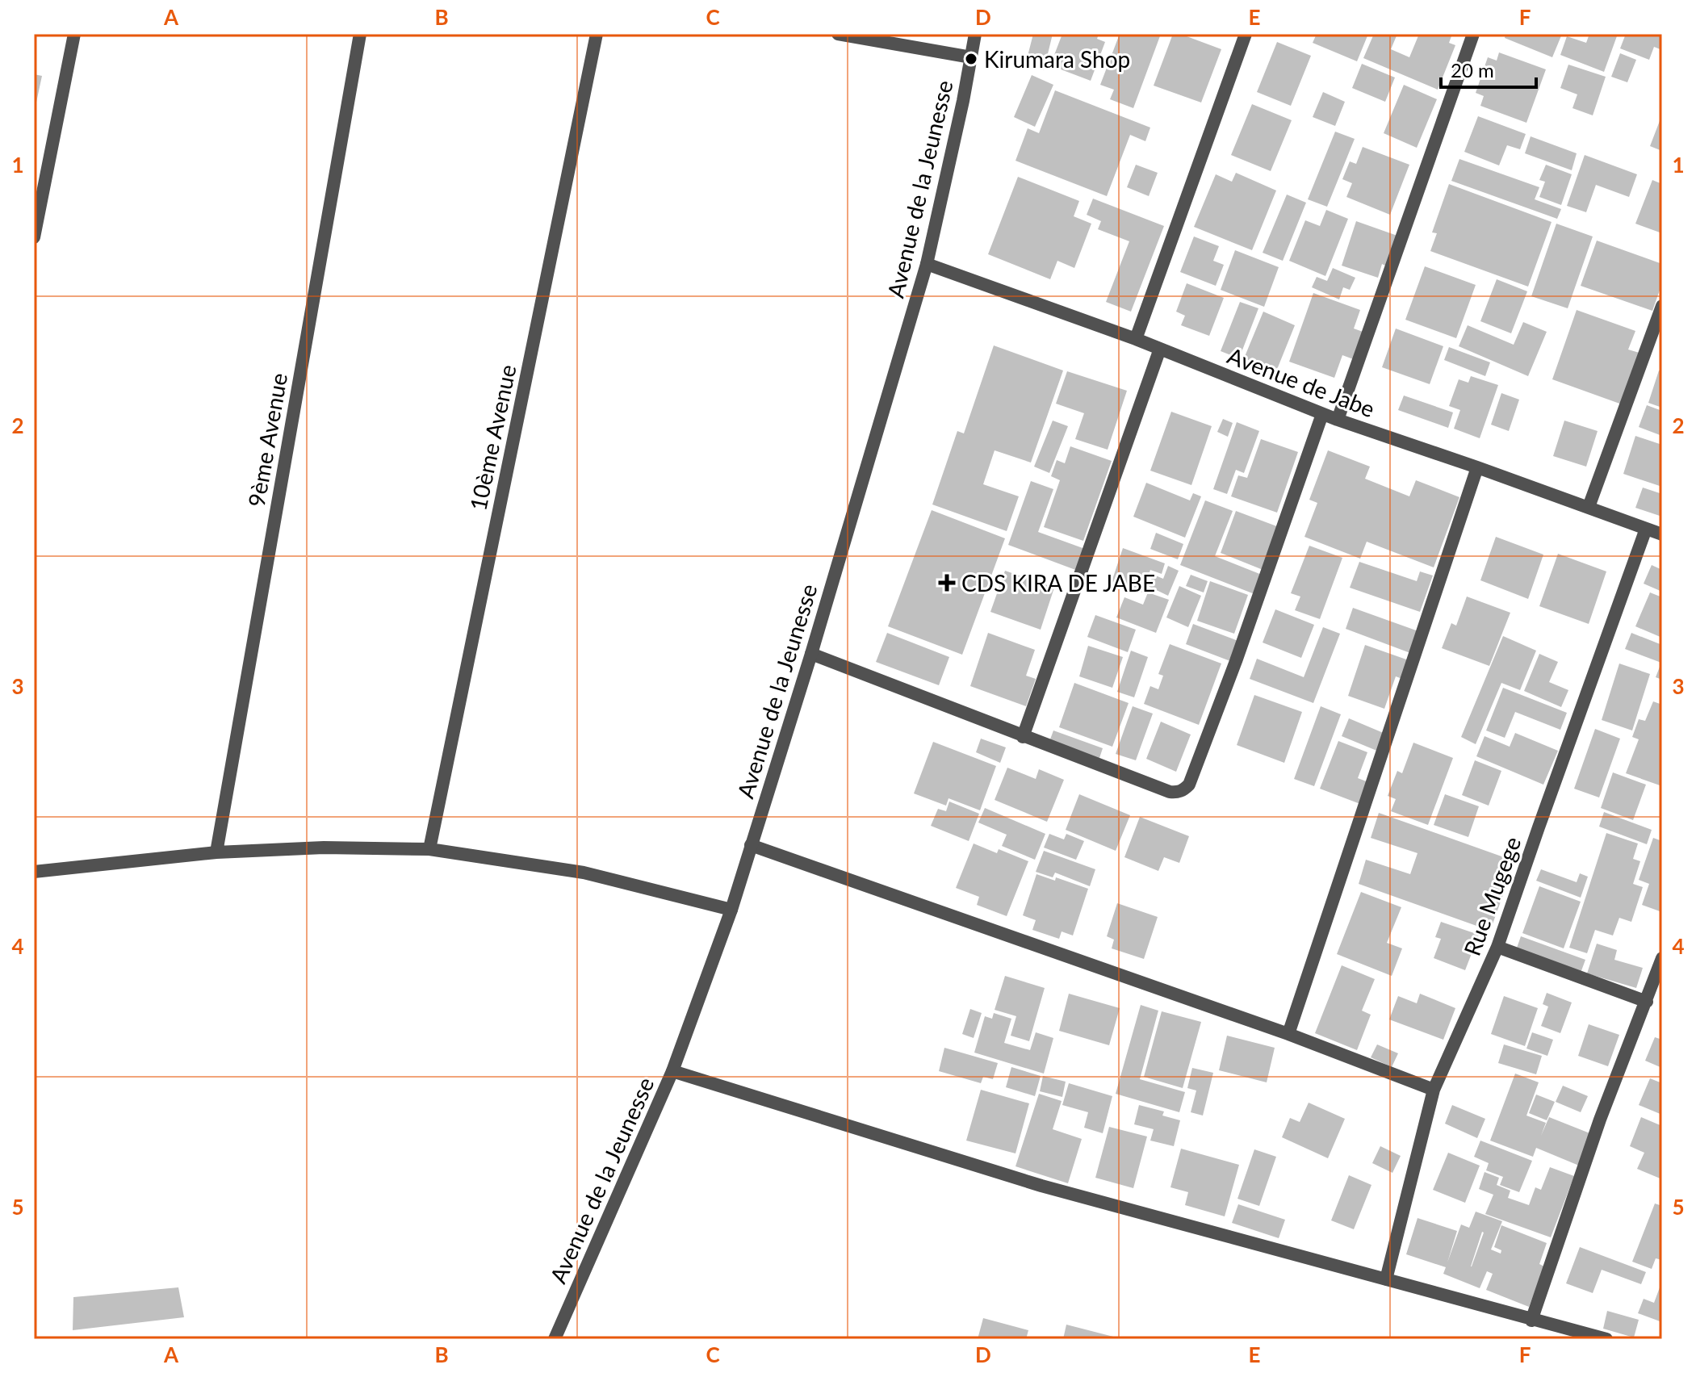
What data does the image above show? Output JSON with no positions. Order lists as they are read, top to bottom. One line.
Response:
{"streets":{"street":["Avenue de la Jeunesse","Avenue de Jabe","10ème Avenue","9ème Avenue","Rue Mugege"]},"crossings":[["Avenue de la Jeunesse","Avenue de Jabe"],["Avenue de Jabe","Rue Mugege"]],"places":{"other":["Kirumara Shop"],"health":["CDS KIRA DE JABE"]},"scale_bar":"20 m","grid":{"columns":["A","B","C","D","E","F"],"rows":["1","2","3","4","5"]}}
